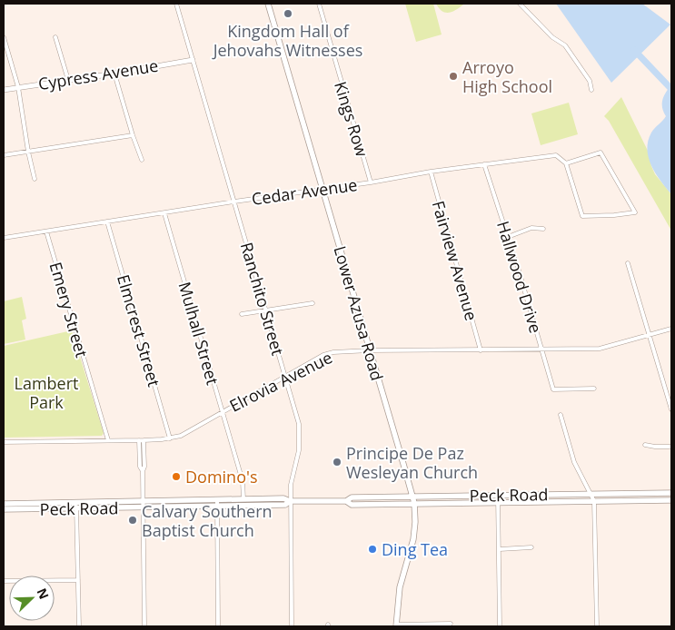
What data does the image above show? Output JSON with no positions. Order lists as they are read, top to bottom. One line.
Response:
{"streets":{"main road":["Lower Azusa Road","Peck Road"],"street":["Cypress Avenue","Kings Row","Cedar Avenue","Fairview Avenue","Hallwood Drive","Ranchito Street","Emery Street","Elmcrest Street","Mulhall Street","Elrovia Avenue"]},"crossings":[["Cypress Avenue","Ranchito Street"],["Kings Row","Cedar Avenue"],["Cedar Avenue","Fairview Avenue"],["Cedar Avenue","Hallwood Drive"],["Cedar Avenue","Ranchito Street"],["Cedar Avenue","Emery Street"],["Cedar Avenue","Lower Azusa Road"],["Cedar Avenue","Elmcrest Street"],["Cedar Avenue","Mulhall Street"],["Fairview Avenue","Elrovia Avenue"],["Hallwood Drive","Elrovia Avenue"],["Ranchito Street","Elrovia Avenue"],["Ranchito Street","Peck Road"],["Emery Street","Elrovia Avenue"],["Lower Azusa Road","Elrovia Avenue"],["Lower Azusa Road","Peck Road"],["Elmcrest Street","Elrovia Avenue"],["Mulhall Street","Elrovia Avenue"],["Mulhall Street","Peck Road"]],"parks":["Lambert Park"],"places":["Kingdom Hall of Jehovahs Witnesses","Arroyo High School","Principe De Paz Wesleyan Church","Domino's","Calvary Southern Baptist Church","Ding Tea"],"north":"top right"}
